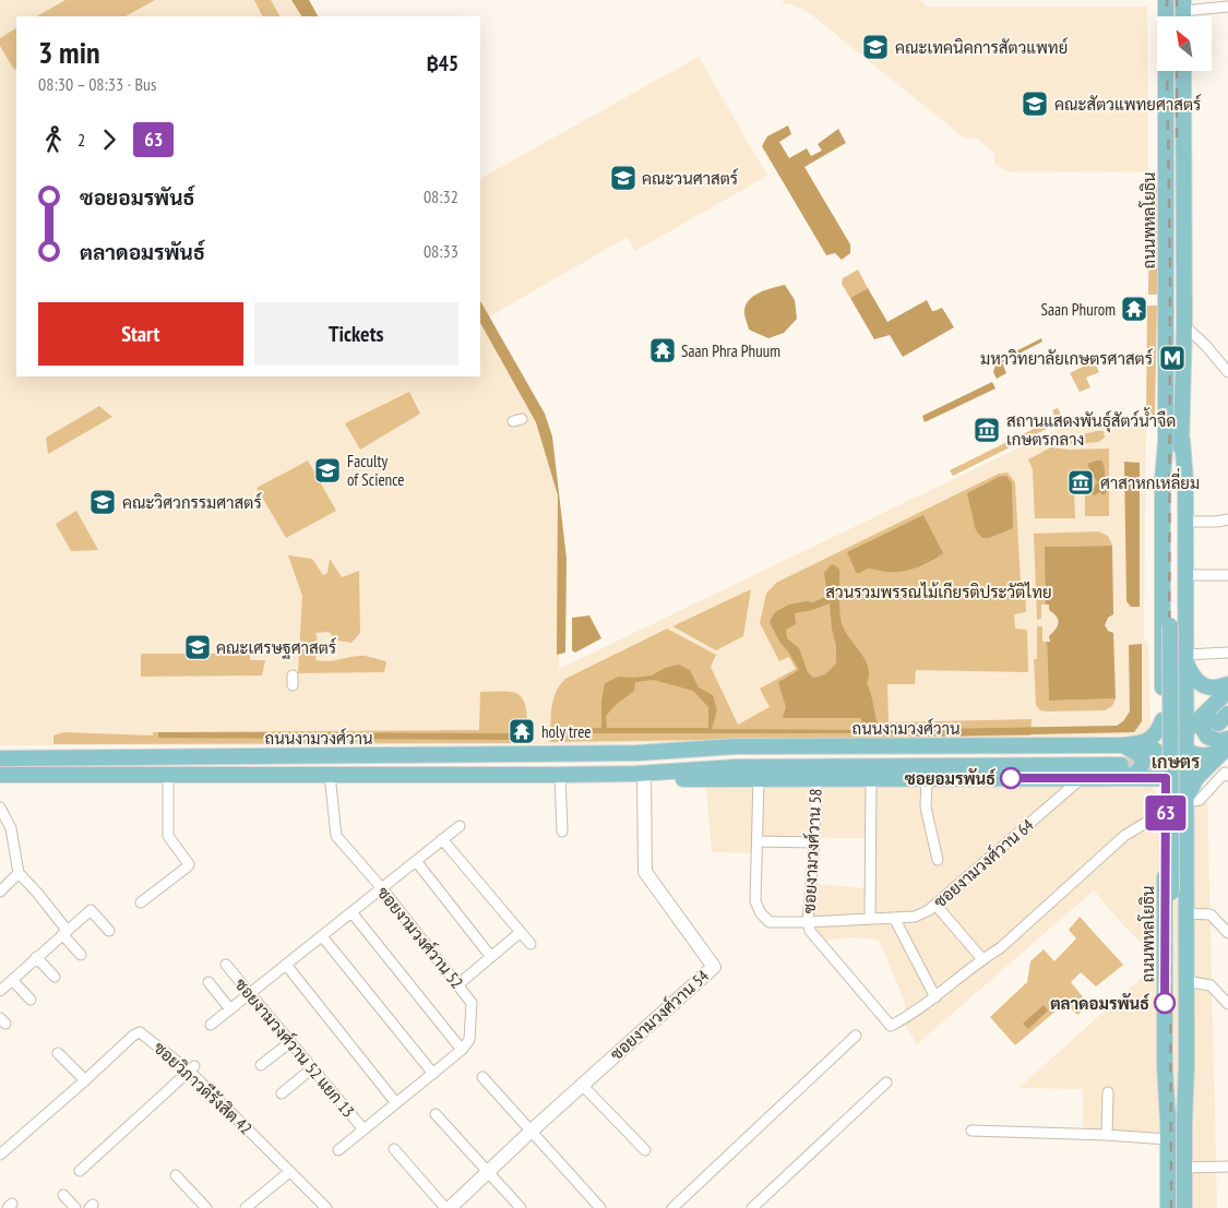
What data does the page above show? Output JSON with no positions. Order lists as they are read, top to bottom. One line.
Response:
{"streets":{"main road":["ถนนพหลโยธิน","ถนนงามวงศ์วาน"],"street":["ซอยงามวงศ์วาน 58","ซอยงามวงศ์วาน 64","ซอยงามวงศ์วาน 52","ซอยงามวงศ์วาน 54","ซอยงามวงศ์วาน 52 แยก 13","ซอยวิภาวดีรังสิต 42"]},"crossings":[["ถนนพหลโยธิน","ถนนงามวงศ์วาน"],["ถนนงามวงศ์วาน","ซอยงามวงศ์วาน 58"],["ถนนงามวงศ์วาน","ซอยงามวงศ์วาน 64"],["ถนนงามวงศ์วาน","ซอยงามวงศ์วาน 52"],["ถนนงามวงศ์วาน","ซอยงามวงศ์วาน 54"],["ซอยงามวงศ์วาน 58","ซอยงามวงศ์วาน 64"]],"districts":["เกษตร"],"parks":["สวนรวมพรรณไม้เกียรติประวัติไทย"],"places":{"school or university":["คณะเทคนิคการสัตวแพทย์","คณะสัตวแพทยศาสตร์","คณะวนศาสตร์","Faculty of Science","คณะวิศวกรรมศาสตร์","คณะเศรษฐศาสตร์"],"temple":["Saan Phurom","Saan Phra Phuum","holy tree"],"metro station":["มหาวิทยาลัยเกษตรศาสตร์"],"museum":["สถานแสดงพันธุ์สัตว์น้ำจืด เกษตรกลาง","ศาสาหกเหลี่ยม"],"other":["ซอยอมรพันธ์","ตลาดอมรพันธ์"]},"lines":["bus line 63"],"north":"top left","page":{"on_map":"63","heading":["3 min","08:30 – 08:33 · Bus","฿45"],"legs":["2","63"],"list":[{"name":"ซอยอมรพันธ์","value":"08:32"},{"name":"ตลาดอมรพันธ์","value":"08:33"}],"buttons":["Start","Tickets"]}}
